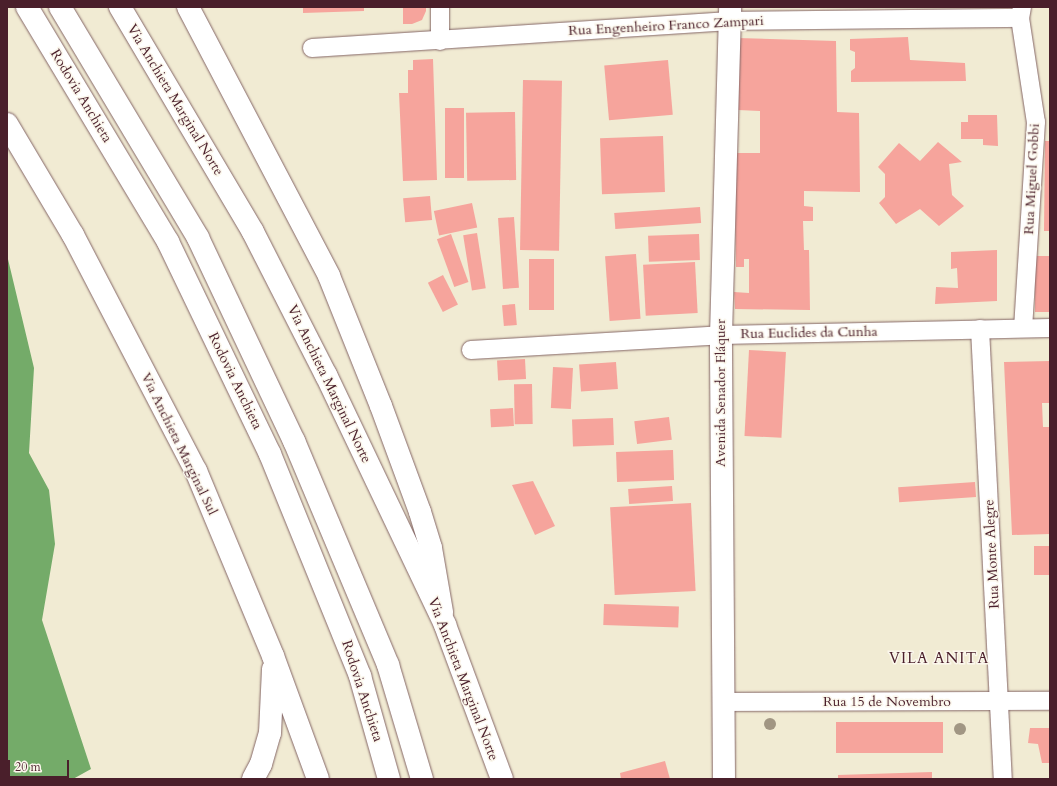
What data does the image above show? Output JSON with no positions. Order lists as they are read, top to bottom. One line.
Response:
{"streets":{"main road":["Rodovia Anchieta","Via Anchieta Marginal Norte","Avenida Senador Fláquer","Via Anchieta Marginal Sul"],"street":["Rua Engenheiro Franco Zampari","Rua Miguel Gobbi","Rua Euclides da Cunha","Rua Monte Alegre","Rua 15 de Novembro"]},"crossings":[["Rua Engenheiro Franco Zampari","Rua Miguel Gobbi"],["Rua Engenheiro Franco Zampari","Avenida Senador Fláquer"],["Rua Miguel Gobbi","Rua Euclides da Cunha"],["Rua Euclides da Cunha","Avenida Senador Fláquer"],["Rua Euclides da Cunha","Rua Monte Alegre"],["Avenida Senador Fláquer","Rua 15 de Novembro"],["Rua Monte Alegre","Rua 15 de Novembro"]],"districts":["VILA ANITA"],"scale_bar":"20 m"}
